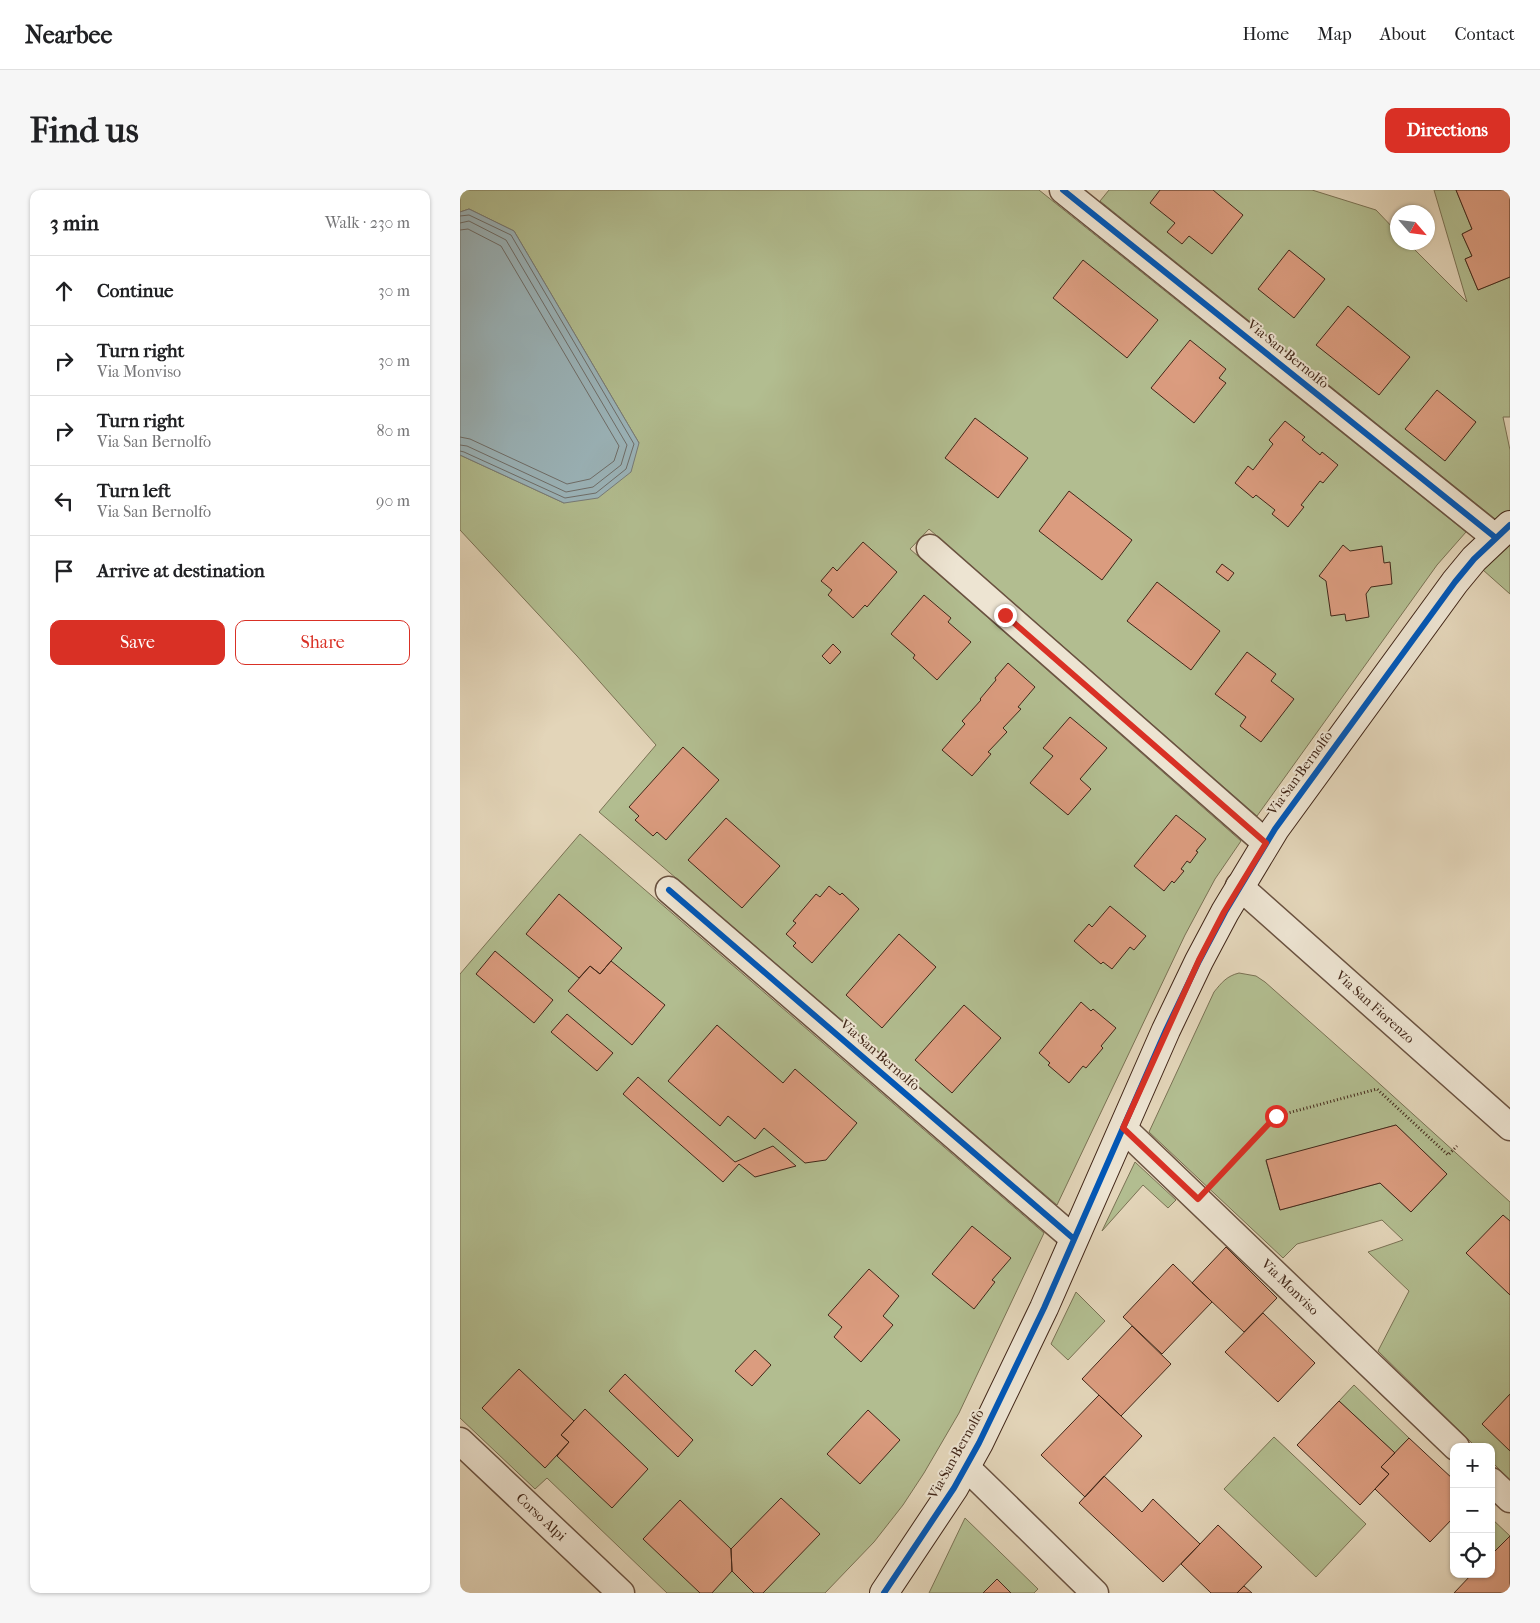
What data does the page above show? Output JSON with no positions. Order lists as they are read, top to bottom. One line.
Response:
{"streets":{"street":["Via San Bernolfo","Via San Fiorenzo","Via Monviso","Corso Alpi"]},"crossings":[["Via San Bernolfo","Via San Fiorenzo"],["Via San Bernolfo","Via Monviso"]],"north":"bottom right","page":{"header":"Nearbee","nav":["Home","Map","About","Contact"],"buttons":["Directions",["Save","Share"]],"title":"Find us","heading":["3 min","Walk · 230 m"],"list":[["Continue","30 m"],["Turn right","Via Monviso","30 m"],["Turn right","Via San Bernolfo","80 m"],["Turn left","Via San Bernolfo","90 m"],"Arrive at destination"],"map_buttons":["+","−"]}}
